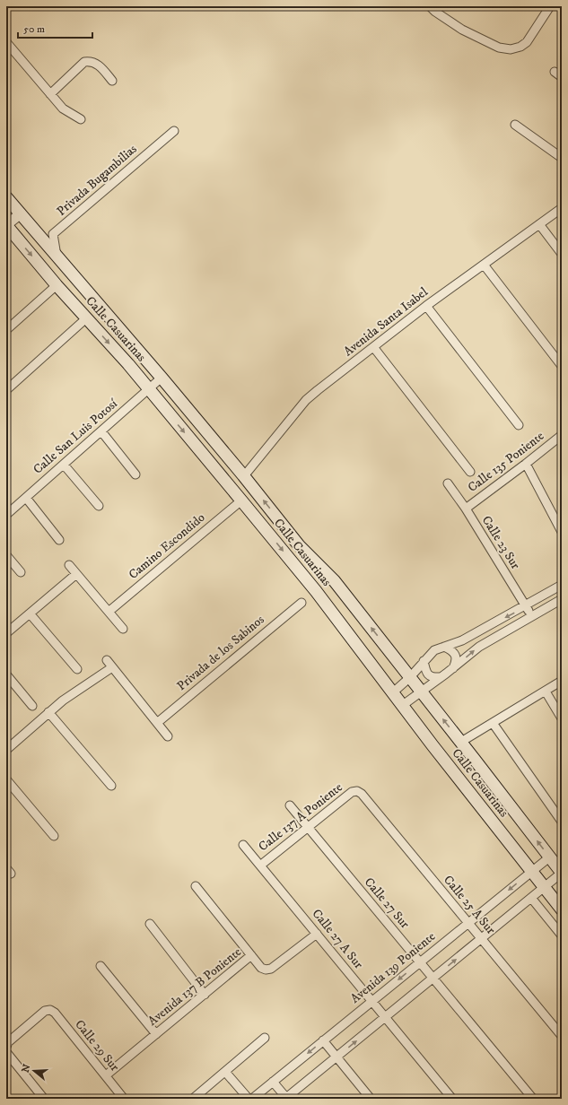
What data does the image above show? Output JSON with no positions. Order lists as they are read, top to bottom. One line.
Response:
{"streets":{"main road":["Calle Casuarinas"],"street":["Privada Bugambilias","Avenida Santa Isabel","Calle San Luis Potosí","Calle 135 Poniente","Calle 23 Sur","Camino Escondido","Privada de los Sabinos","Calle 137 A Poniente","Calle 27 Sur","Calle 25 A Sur","Calle 27 A Sur","Avenida 139 Poniente","Avenida 137 B Poniente","Calle 29 Sur"]},"crossings":[["Privada Bugambilias","Calle Casuarinas"],["Avenida Santa Isabel","Calle Casuarinas"],["Calle Casuarinas","Calle San Luis Potosí"],["Calle Casuarinas","Camino Escondido"],["Calle Casuarinas","Avenida 139 Poniente"],["Calle 135 Poniente","Calle 23 Sur"],["Calle 137 A Poniente","Calle 27 Sur"],["Calle 137 A Poniente","Calle 25 A Sur"],["Calle 137 A Poniente","Calle 27 A Sur"],["Calle 27 Sur","Avenida 139 Poniente"],["Calle 25 A Sur","Avenida 139 Poniente"],["Calle 27 A Sur","Avenida 139 Poniente"],["Calle 27 A Sur","Avenida 137 B Poniente"],["Avenida 137 B Poniente","Calle 29 Sur"]],"scale_bar":"50 m","north":"left"}
